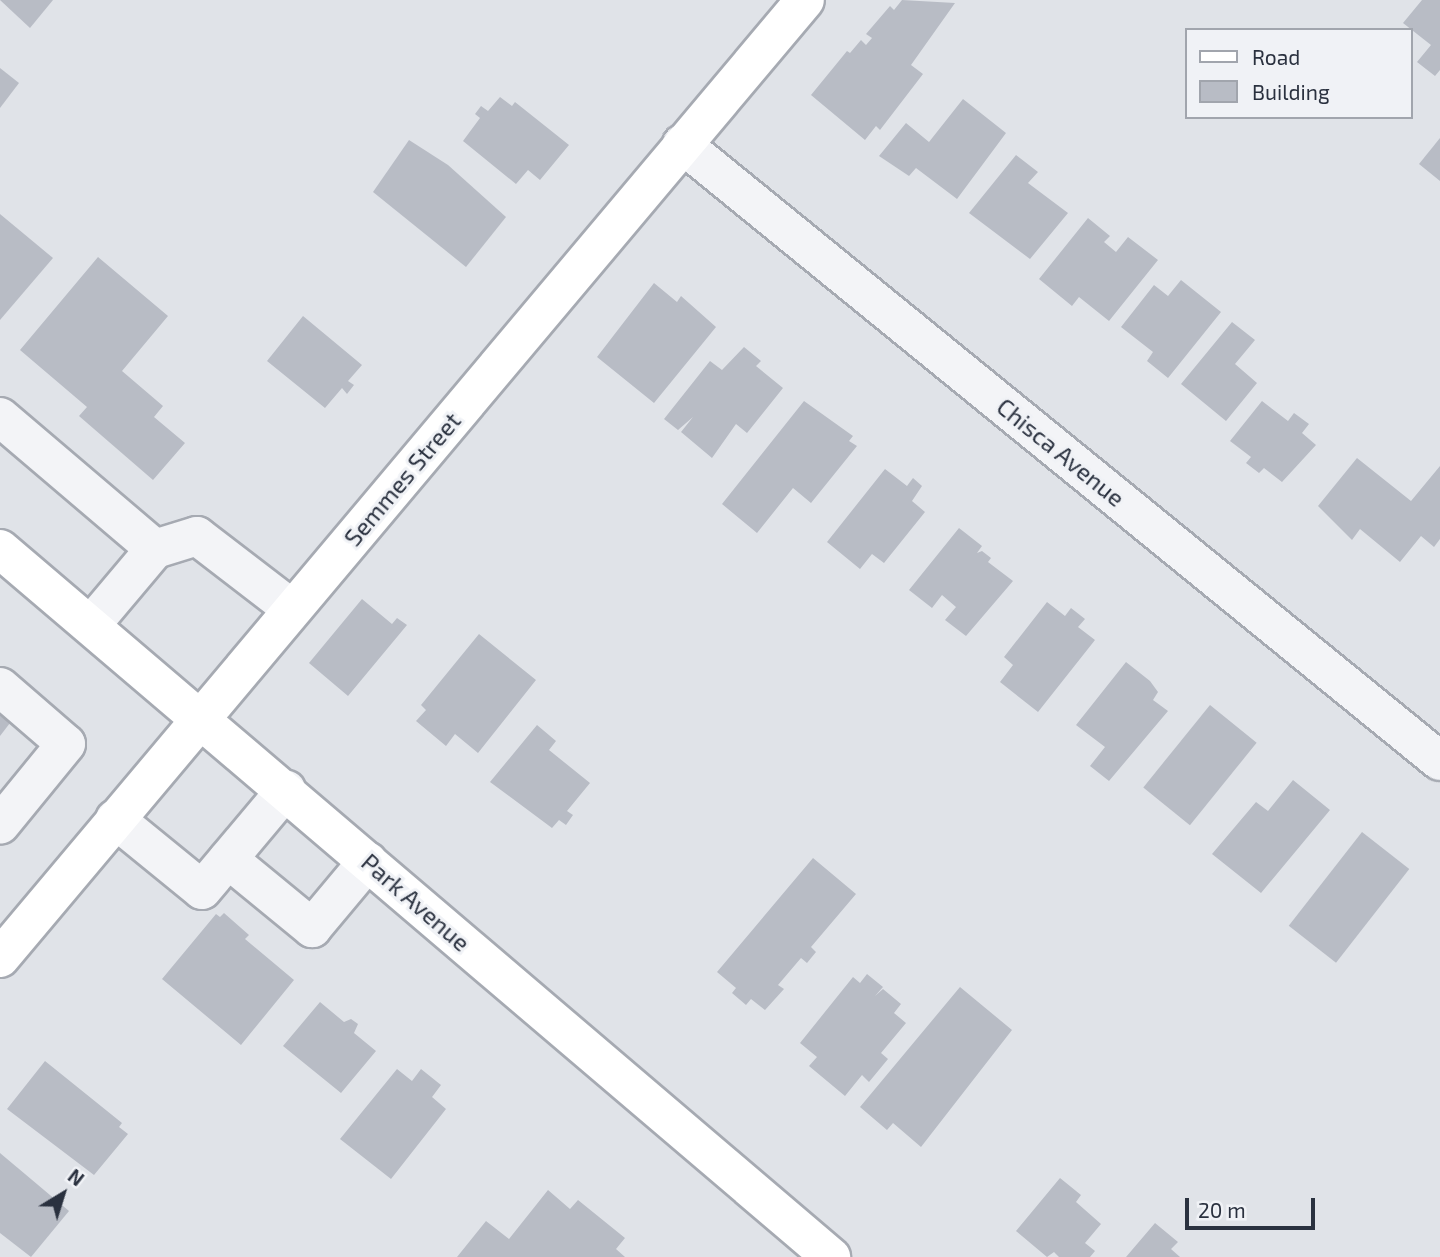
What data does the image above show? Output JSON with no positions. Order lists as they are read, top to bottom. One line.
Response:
{"streets":{"main road":["Semmes Street","Park Avenue"],"street":["Chisca Avenue"]},"crossings":[["Chisca Avenue","Semmes Street"],["Semmes Street","Park Avenue"]],"legend":["Road","Building"],"scale_bar":"20 m","north":"top right"}
